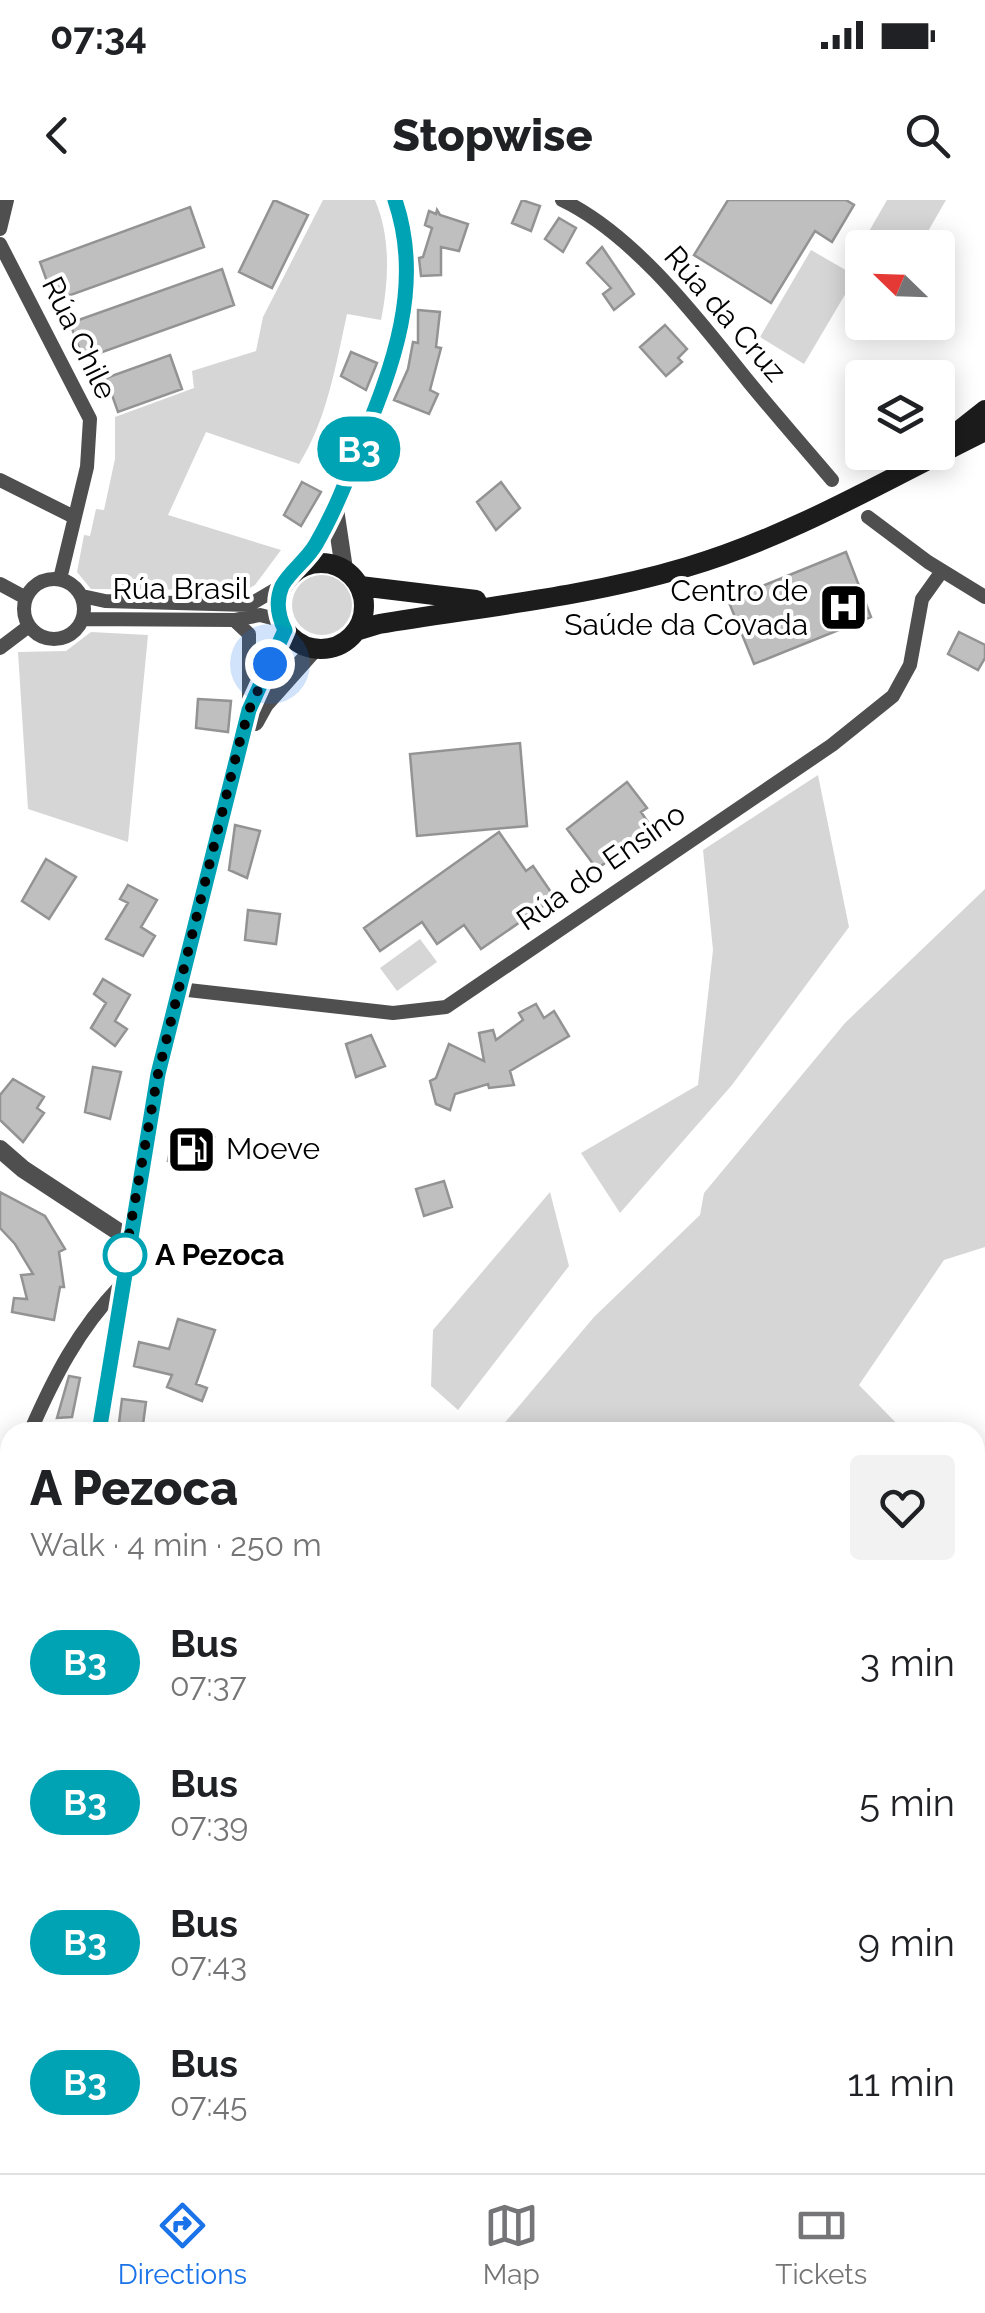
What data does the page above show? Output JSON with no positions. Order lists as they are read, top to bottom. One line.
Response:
{"streets":{"street":["Rúa da Cruz","Rúa Chile","Rúa Brasil","Rúa do Ensino"]},"crossings":[["Rúa Chile","Rúa Brasil"]],"places":{"hospital":["Centro de Saúde da Covada"],"fuel station":["Moeve"],"other":["A Pezoca"]},"lines":["bus line B3"],"north":"top left","page":{"status":"07:34","header":"Stopwise","on_map":"B3","heading":["A Pezoca","Walk · 4 min · 250 m"],"list":[{"mark":"B3","name":"Bus","note":"07:37","value":"3 min"},{"mark":"B3","name":"Bus","note":"07:39","value":"5 min"},{"mark":"B3","name":"Bus","note":"07:43","value":"9 min"},{"mark":"B3","name":"Bus","note":"07:45","value":"11 min"}],"tabs":["Directions","Map","Tickets"]}}
